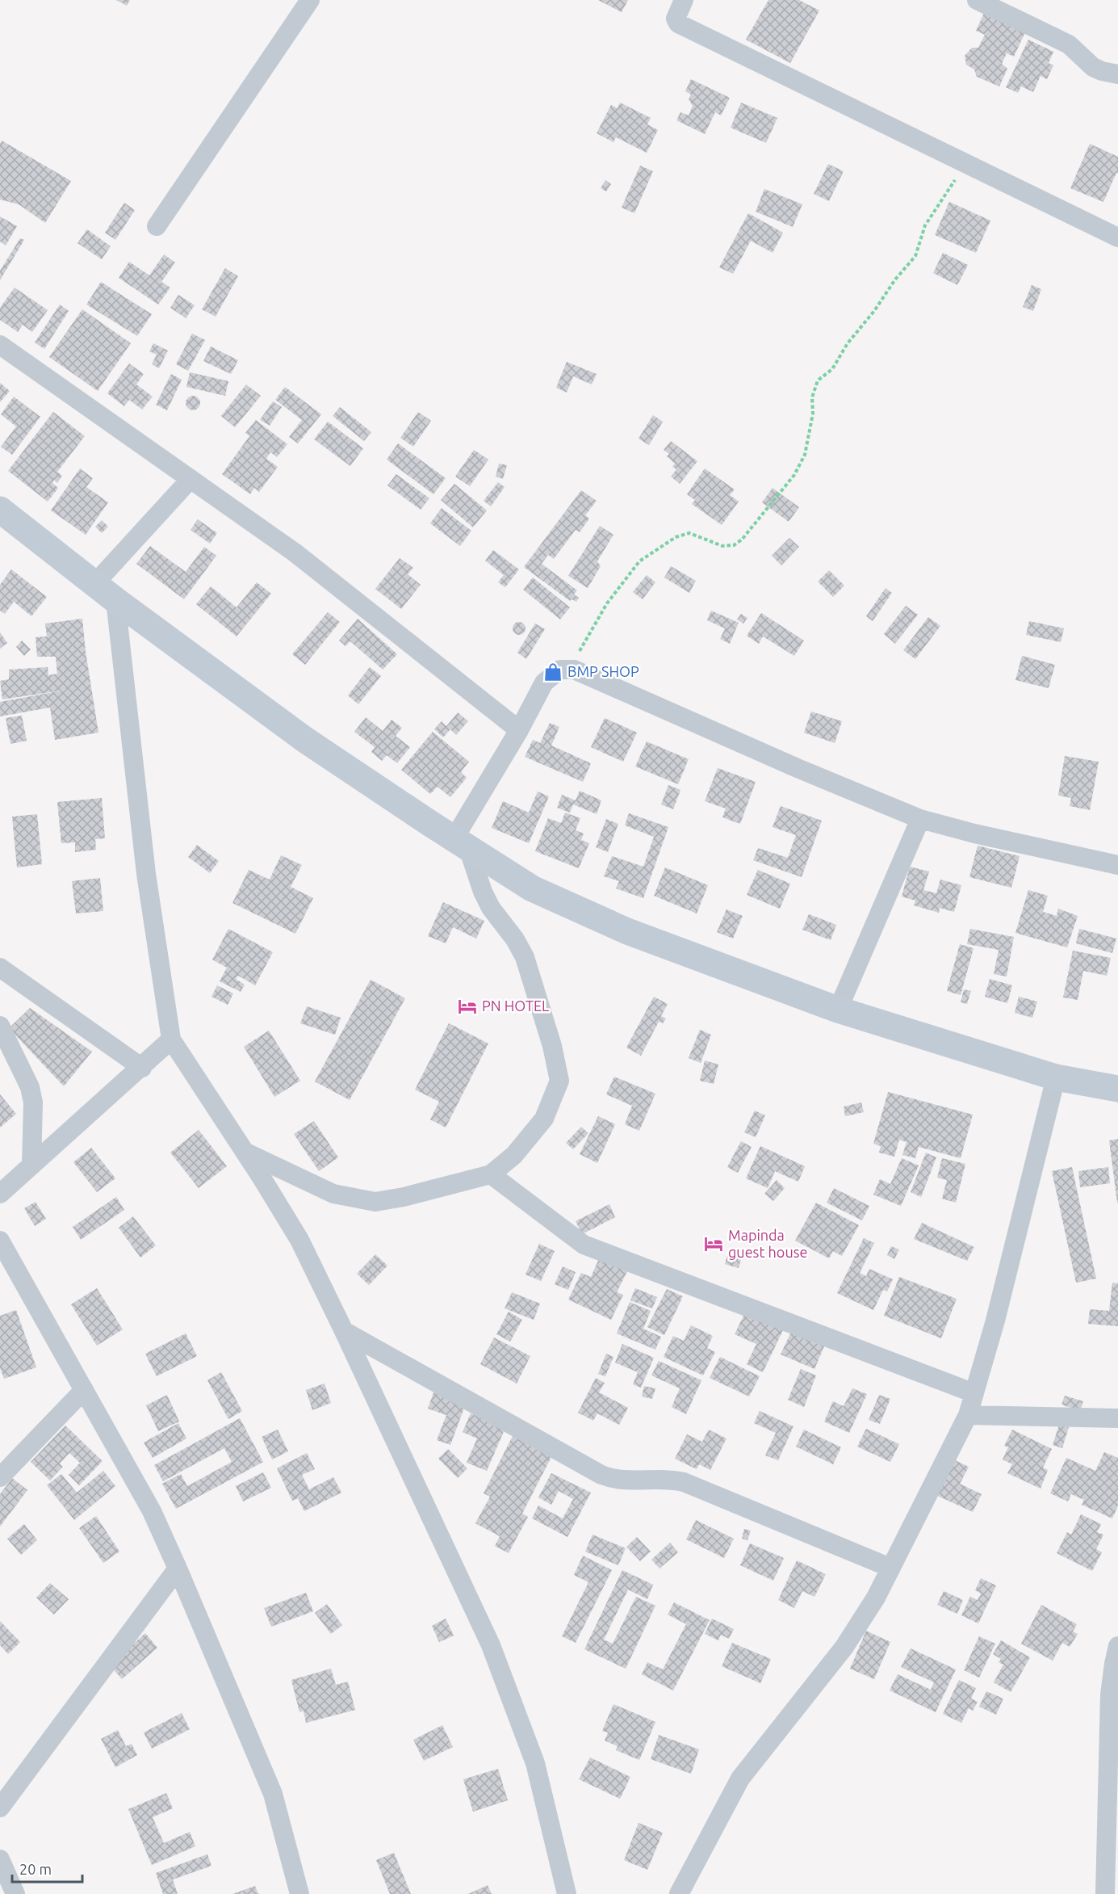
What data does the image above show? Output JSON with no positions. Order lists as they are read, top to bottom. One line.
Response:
{"places":{"shop":["BMP SHOP"],"hotel":["PN HOTEL","Mapinda guest house"]},"scale_bar":"20 m"}
